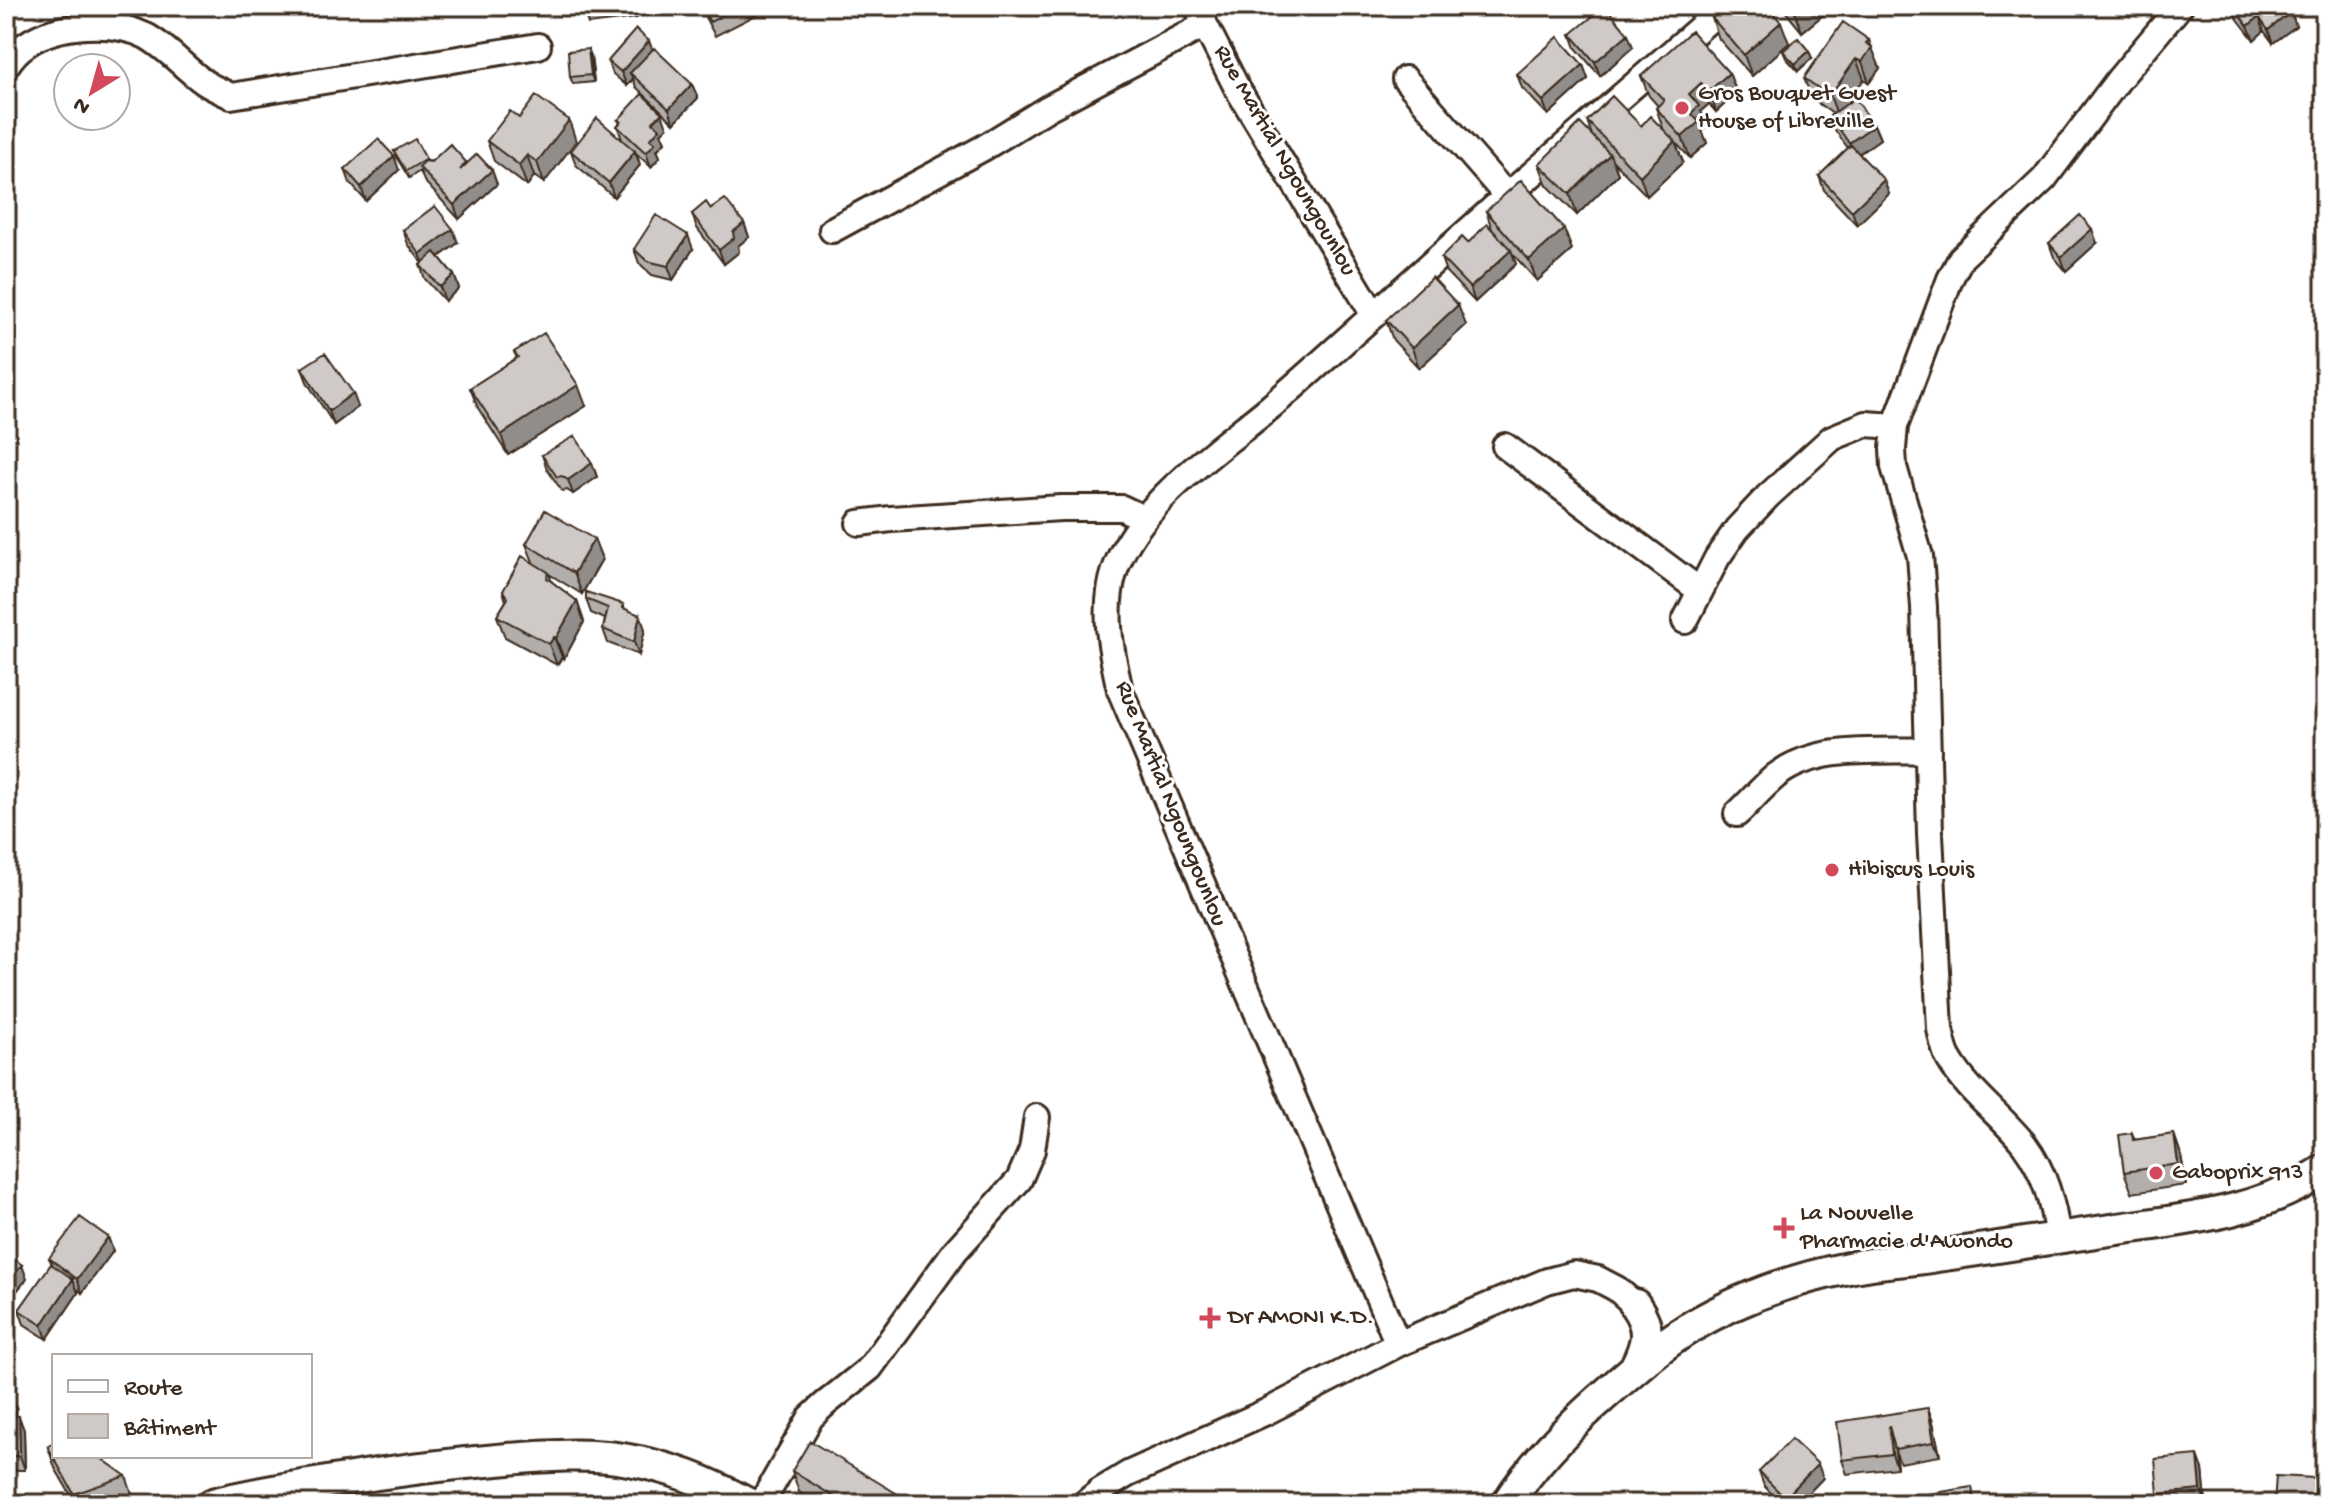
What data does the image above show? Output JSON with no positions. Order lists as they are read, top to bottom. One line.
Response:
{"streets":{"street":["Rue Martial Ngoungounlou"]},"places":{"other":["Gros Bouquet Guest House of Libreville","Hibiscus Louis","Gaboprix 913"],"health":["La Nouvelle Pharmacie d'Awondo","Dr AMONI K.D."]},"legend":["Route","Bâtiment"],"north":"bottom left"}
